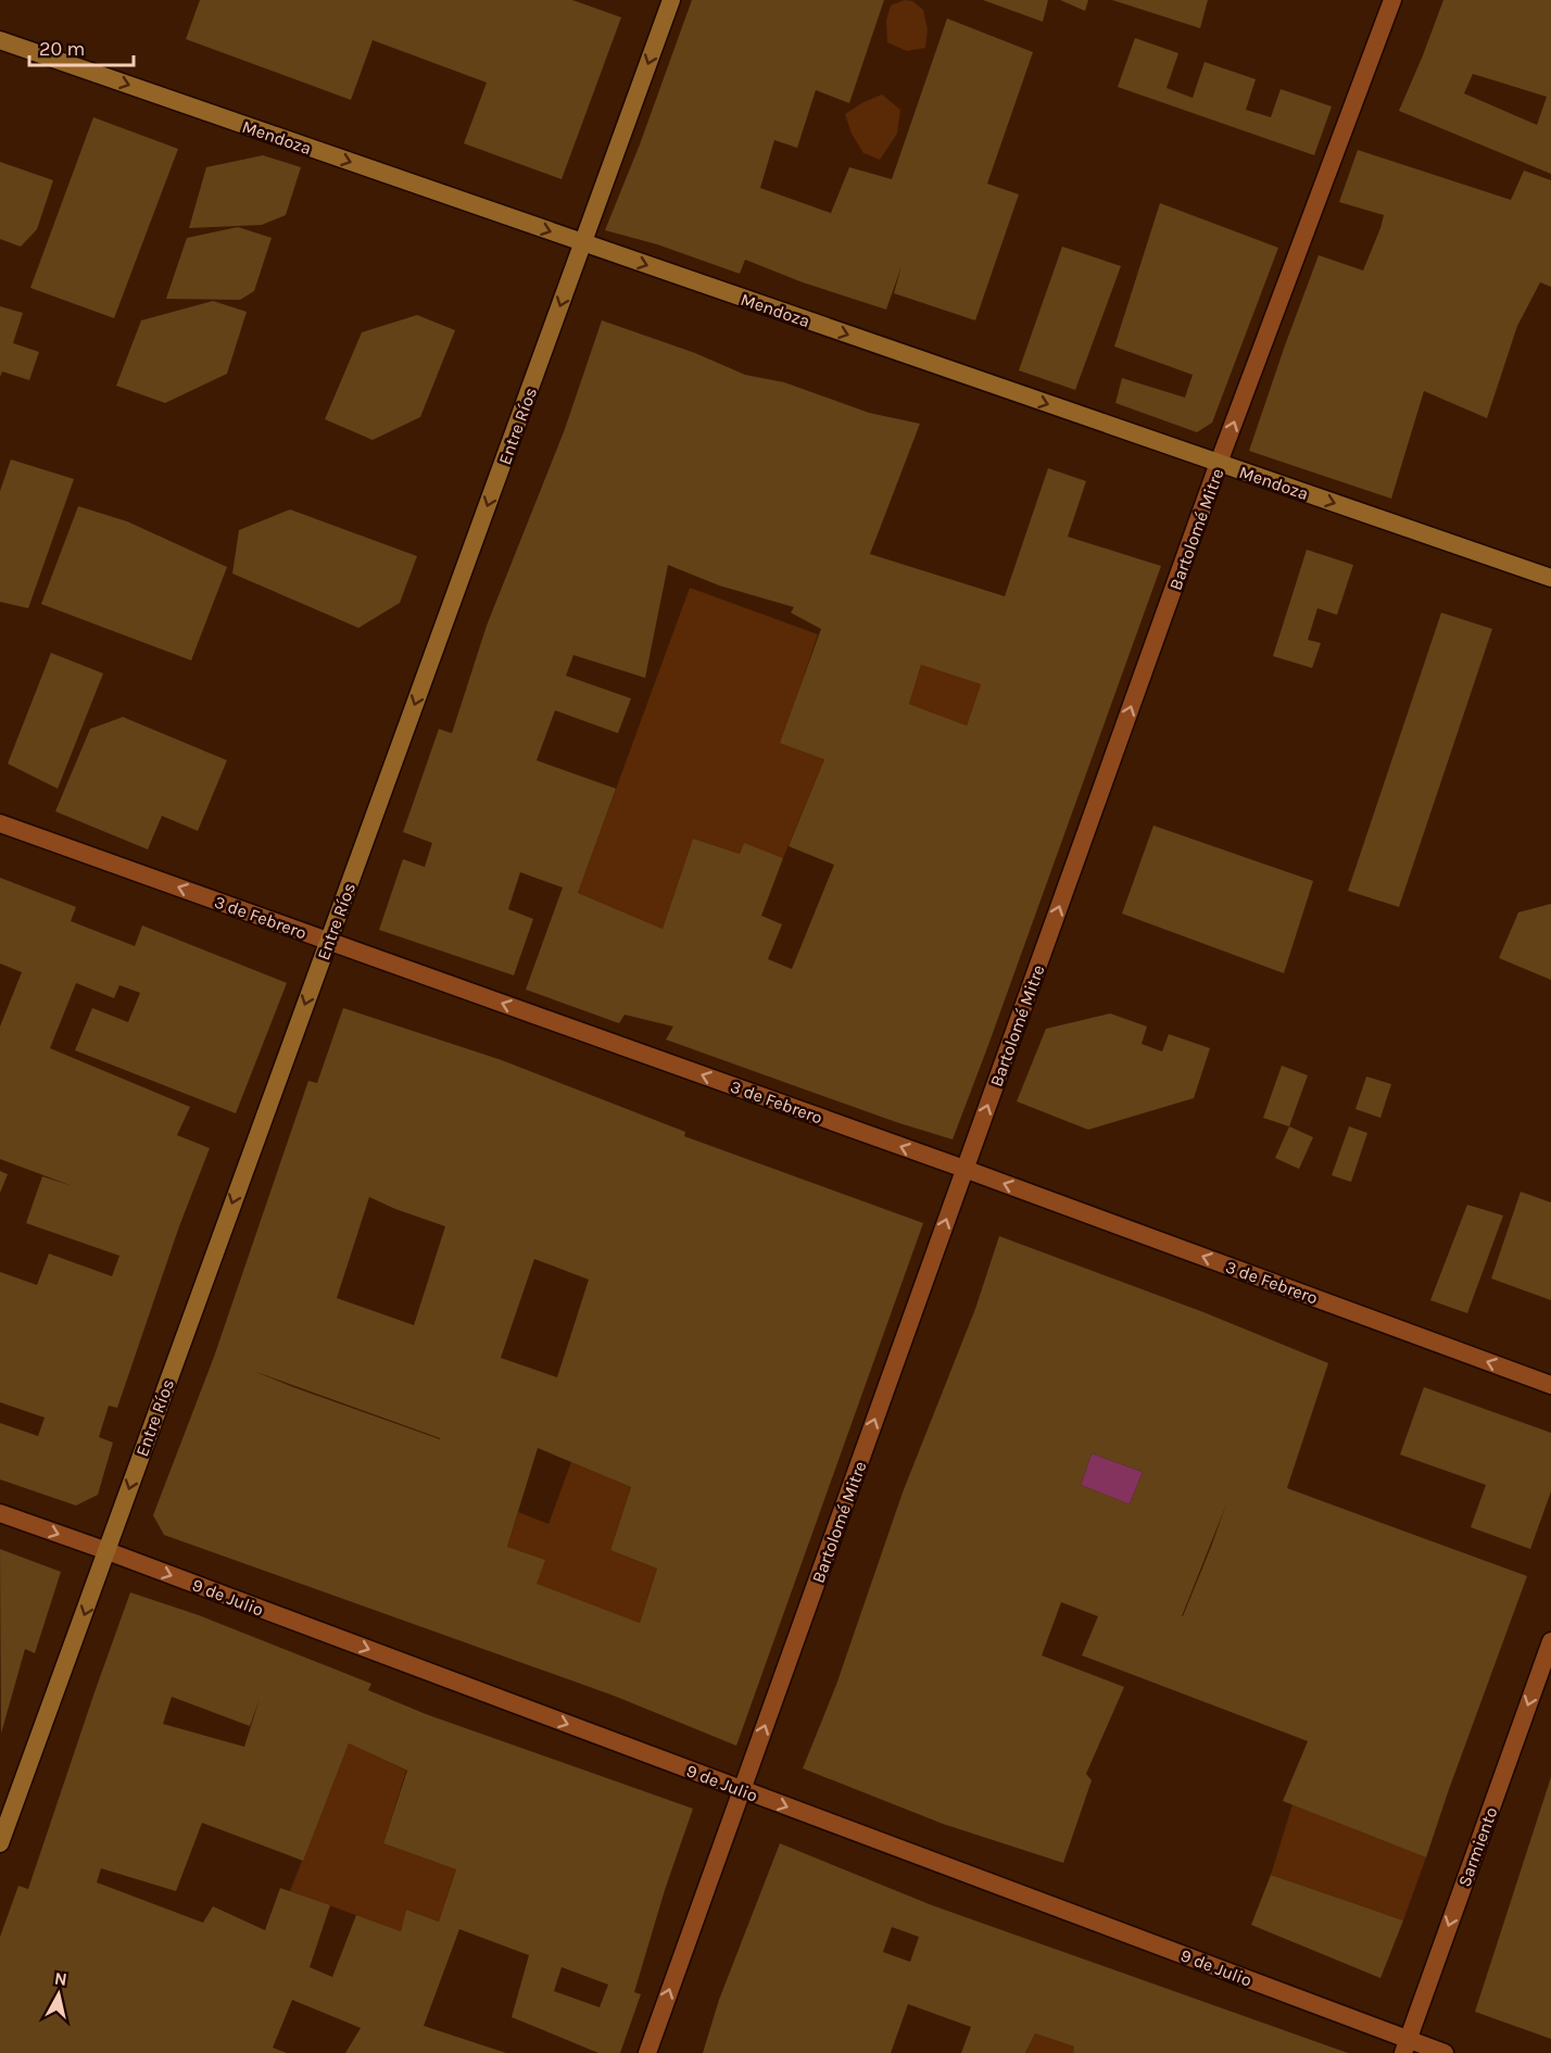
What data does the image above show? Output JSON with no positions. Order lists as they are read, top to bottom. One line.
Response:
{"streets":{"main road":["Mendoza","Entre Ríos"],"street":["Bartolomé Mitre","3 de Febrero","9 de Julio","Sarmiento"]},"crossings":[["Mendoza","Entre Ríos"],["Mendoza","Bartolomé Mitre"],["Entre Ríos","3 de Febrero"],["Entre Ríos","9 de Julio"],["Bartolomé Mitre","3 de Febrero"],["Bartolomé Mitre","9 de Julio"],["9 de Julio","Sarmiento"]],"one_way":["Mendoza","Entre Ríos","Bartolomé Mitre","3 de Febrero","9 de Julio","Sarmiento"],"scale_bar":"20 m","north":"top"}
